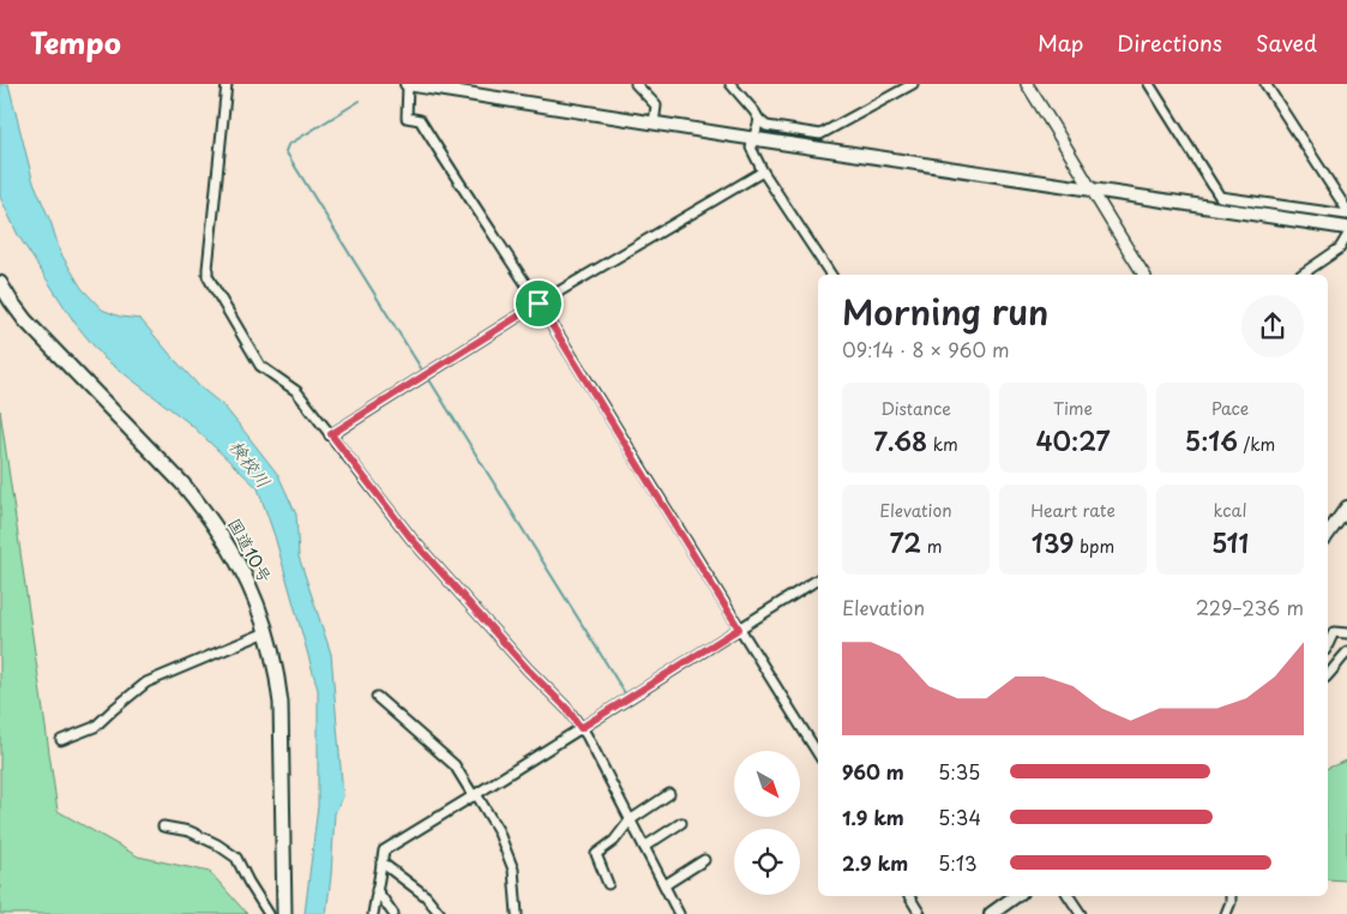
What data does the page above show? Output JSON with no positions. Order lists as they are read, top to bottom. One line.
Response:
{"streets":{"highway":["国道10号"]},"water":["検校川"],"north":"bottom right","page":{"header":"Tempo","nav":["Map","Directions","Saved"],"heading":["Morning run","09:14 · 8 × 960 m"],"stats":[["Distance","7.68 km"],["Time","40:27"],["Pace","5:16 /km"],["Elevation","72 m"],["Heart rate","139 bpm"],["kcal","511"]],"chart":["Elevation","229–236 m"],"list":[{"name":"960 m","note":"5:35"},{"name":"1.9 km","note":"5:34"},{"name":"2.9 km","note":"5:13"}]}}
